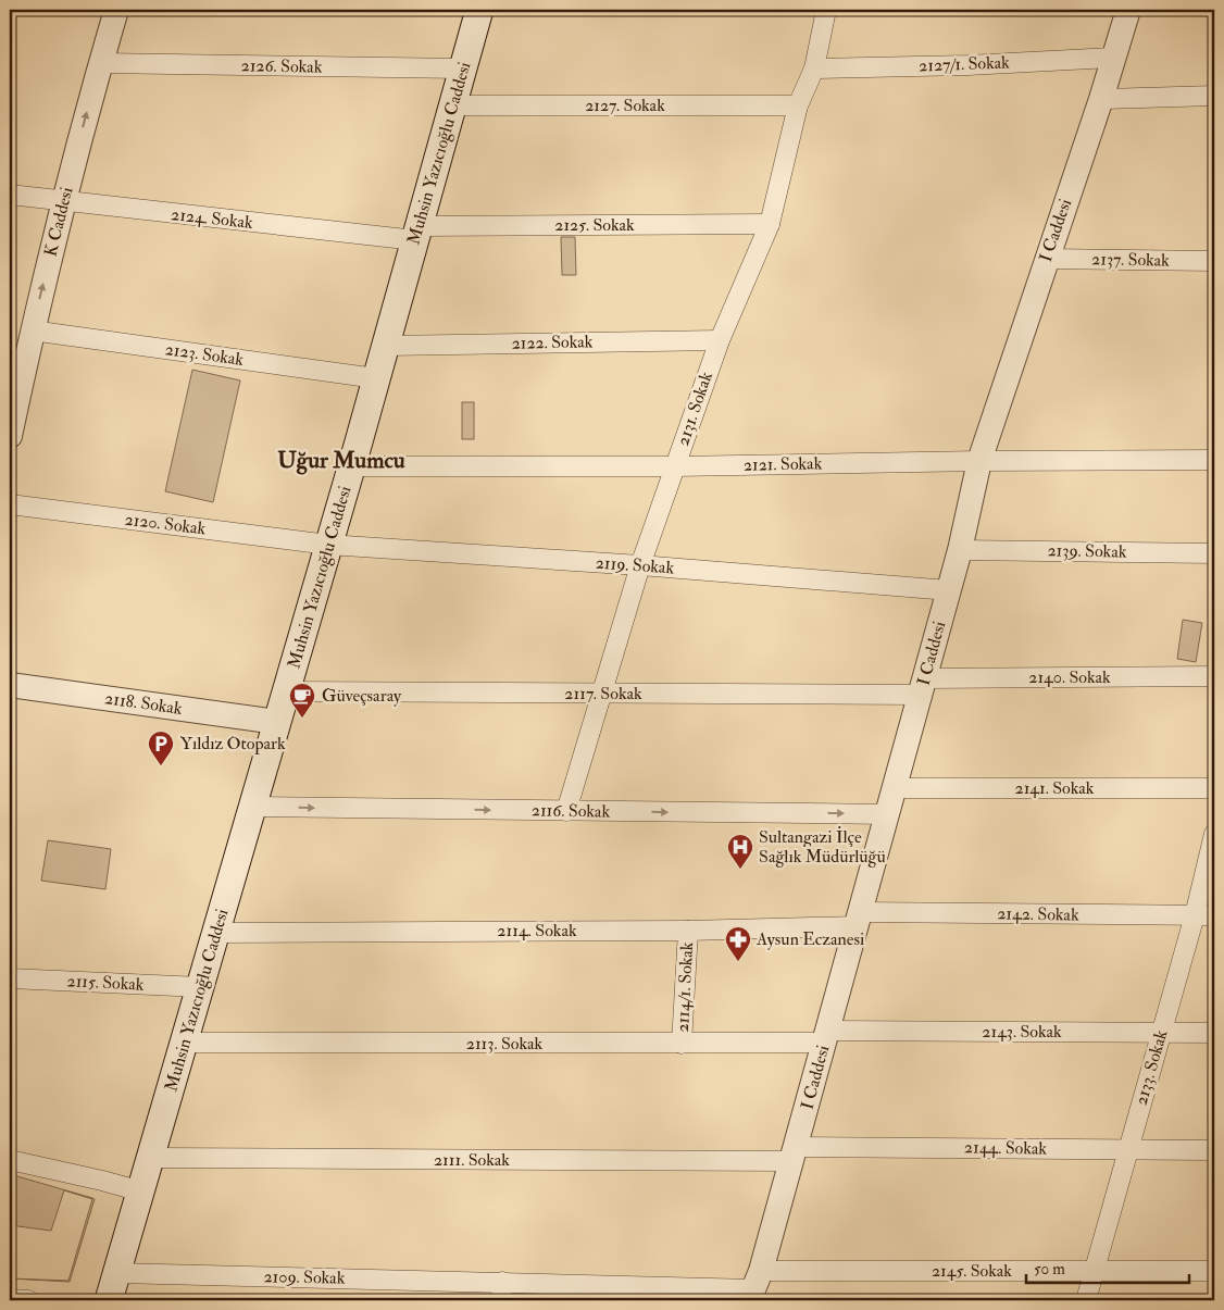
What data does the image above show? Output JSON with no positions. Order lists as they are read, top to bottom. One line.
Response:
{"streets":{"main road":["Muhsin Yazıcıoğlu Caddesi"],"street":["2127/1. Sokak","2126. Sokak","2127. Sokak","2124. Sokak","K Caddesi","2125. Sokak","I Caddesi","2137. Sokak","2122. Sokak","2123. Sokak","2131. Sokak","2121. Sokak","2120. Sokak","2139. Sokak","2119. Sokak","2140. Sokak","2117. Sokak","2118. Sokak","2141. Sokak","2116. Sokak","2142. Sokak","2114. Sokak","2115. Sokak","2114/1. Sokak","2143. Sokak","2113. Sokak","2133. Sokak","2144. Sokak","2111. Sokak","2145. Sokak","2109. Sokak"]},"crossings":[["2127/1. Sokak","I Caddesi"],["2127/1. Sokak","2131. Sokak"],["2126. Sokak","Muhsin Yazıcıoğlu Caddesi"],["2126. Sokak","K Caddesi"],["2127. Sokak","Muhsin Yazıcıoğlu Caddesi"],["2127. Sokak","2131. Sokak"],["Muhsin Yazıcıoğlu Caddesi","2124. Sokak"],["Muhsin Yazıcıoğlu Caddesi","2125. Sokak"],["Muhsin Yazıcıoğlu Caddesi","2122. Sokak"],["Muhsin Yazıcıoğlu Caddesi","2123. Sokak"],["Muhsin Yazıcıoğlu Caddesi","2121. Sokak"],["Muhsin Yazıcıoğlu Caddesi","2120. Sokak"],["Muhsin Yazıcıoğlu Caddesi","2119. Sokak"],["Muhsin Yazıcıoğlu Caddesi","2117. Sokak"],["Muhsin Yazıcıoğlu Caddesi","2118. Sokak"],["Muhsin Yazıcıoğlu Caddesi","2116. Sokak"],["Muhsin Yazıcıoğlu Caddesi","2114. Sokak"],["Muhsin Yazıcıoğlu Caddesi","2115. Sokak"],["Muhsin Yazıcıoğlu Caddesi","2113. Sokak"],["Muhsin Yazıcıoğlu Caddesi","2111. Sokak"],["Muhsin Yazıcıoğlu Caddesi","2109. Sokak"],["2124. Sokak","K Caddesi"],["2124. Sokak","2125. Sokak"],["K Caddesi","2123. Sokak"],["2125. Sokak","2131. Sokak"],["I Caddesi","2137. Sokak"],["I Caddesi","2121. Sokak"],["I Caddesi","2139. Sokak"],["I Caddesi","2119. Sokak"],["I Caddesi","2140. Sokak"],["I Caddesi","2117. Sokak"],["I Caddesi","2141. Sokak"],["I Caddesi","2116. Sokak"],["I Caddesi","2142. Sokak"],["I Caddesi","2114. Sokak"],["I Caddesi","2143. Sokak"],["I Caddesi","2113. Sokak"],["I Caddesi","2144. Sokak"],["I Caddesi","2111. Sokak"],["I Caddesi","2145. Sokak"],["I Caddesi","2109. Sokak"],["2122. Sokak","2131. Sokak"],["2131. Sokak","2121. Sokak"],["2131. Sokak","2119. Sokak"],["2131. Sokak","2117. Sokak"],["2131. Sokak","2116. Sokak"],["2120. Sokak","2119. Sokak"],["2140. Sokak","2117. Sokak"],["2142. Sokak","2114. Sokak"],["2142. Sokak","2133. Sokak"],["2114. Sokak","2114/1. Sokak"],["2114/1. Sokak","2113. Sokak"],["2143. Sokak","2113. Sokak"],["2143. Sokak","2133. Sokak"],["2133. Sokak","2144. Sokak"],["2133. Sokak","2145. Sokak"],["2144. Sokak","2111. Sokak"],["2145. Sokak","2109. Sokak"]],"one_way":["K Caddesi","2116. Sokak"],"districts":["Uğur Mumcu"],"places":{"cafe":["Güveçsaray"],"parking":["Yıldız Otopark"],"hospital":["Sultangazi İlçe Sağlık Müdürlüğü"],"pharmacy":["Aysun Eczanesi"]},"scale_bar":"50 m"}
